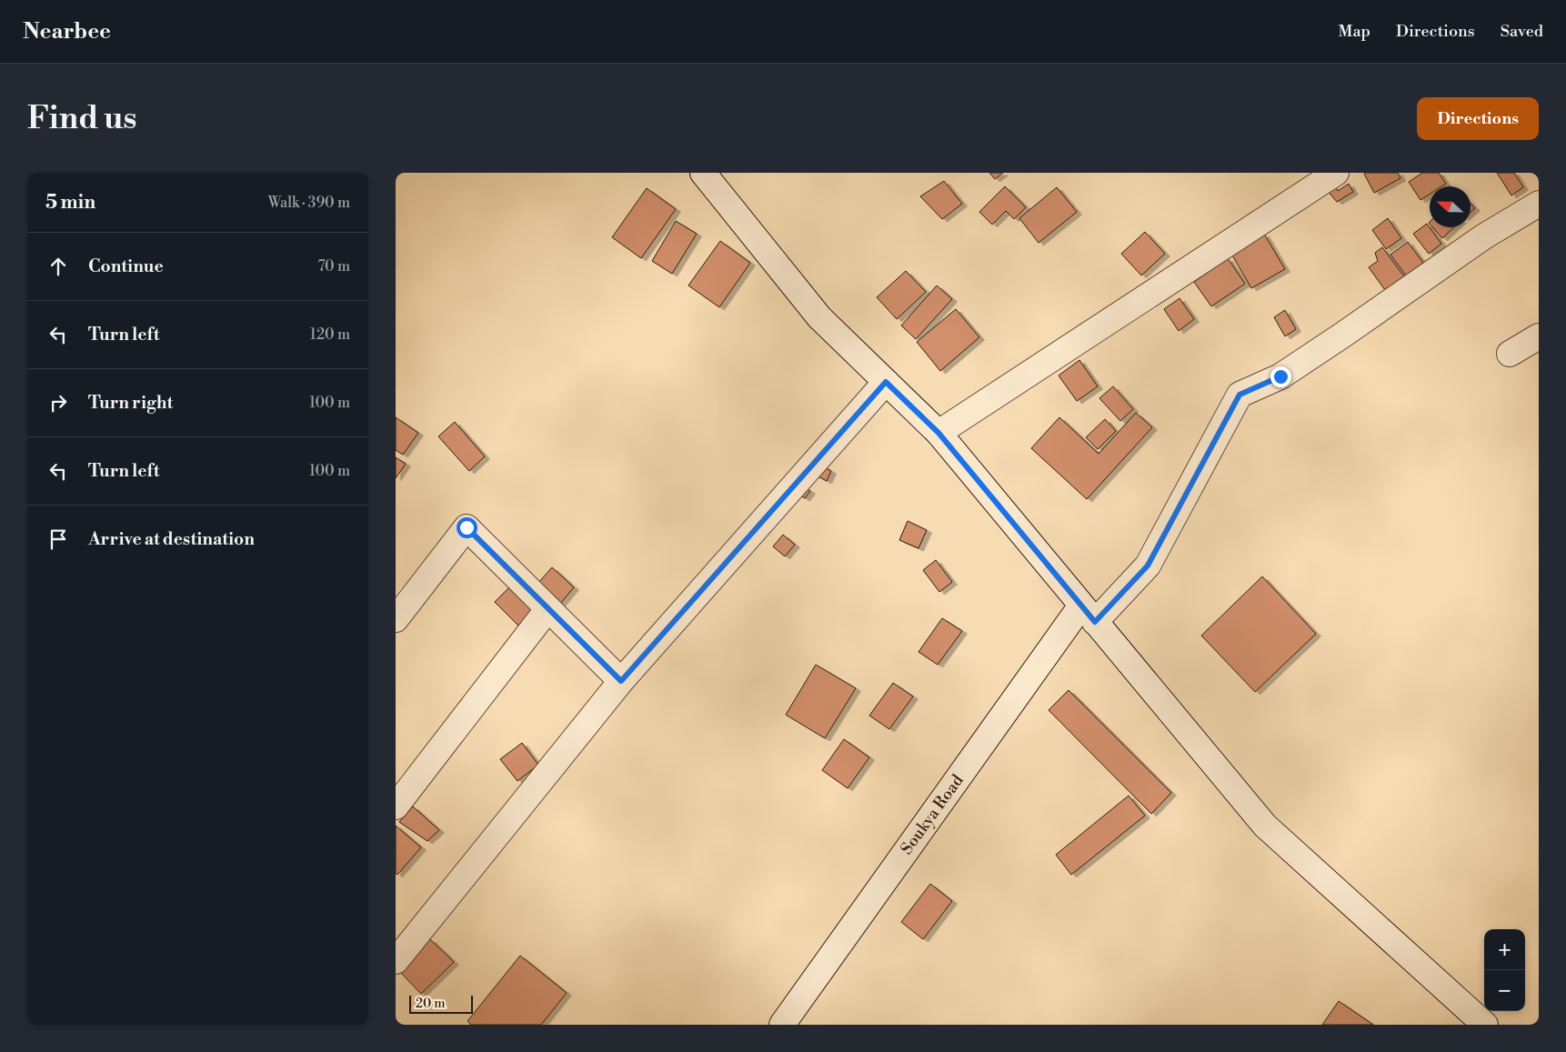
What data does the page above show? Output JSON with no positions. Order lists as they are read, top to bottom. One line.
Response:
{"streets":{"street":["Soukya Road"]},"scale_bar":"20 m","north":"left","page":{"header":"Nearbee","nav":["Map","Directions","Saved"],"buttons":"Directions","title":"Find us","heading":["5 min","Walk · 390 m"],"list":[["Continue","70 m"],["Turn left","120 m"],["Turn right","100 m"],["Turn left","100 m"],"Arrive at destination"],"map_buttons":["+","−"],"scale":"20 m"}}
